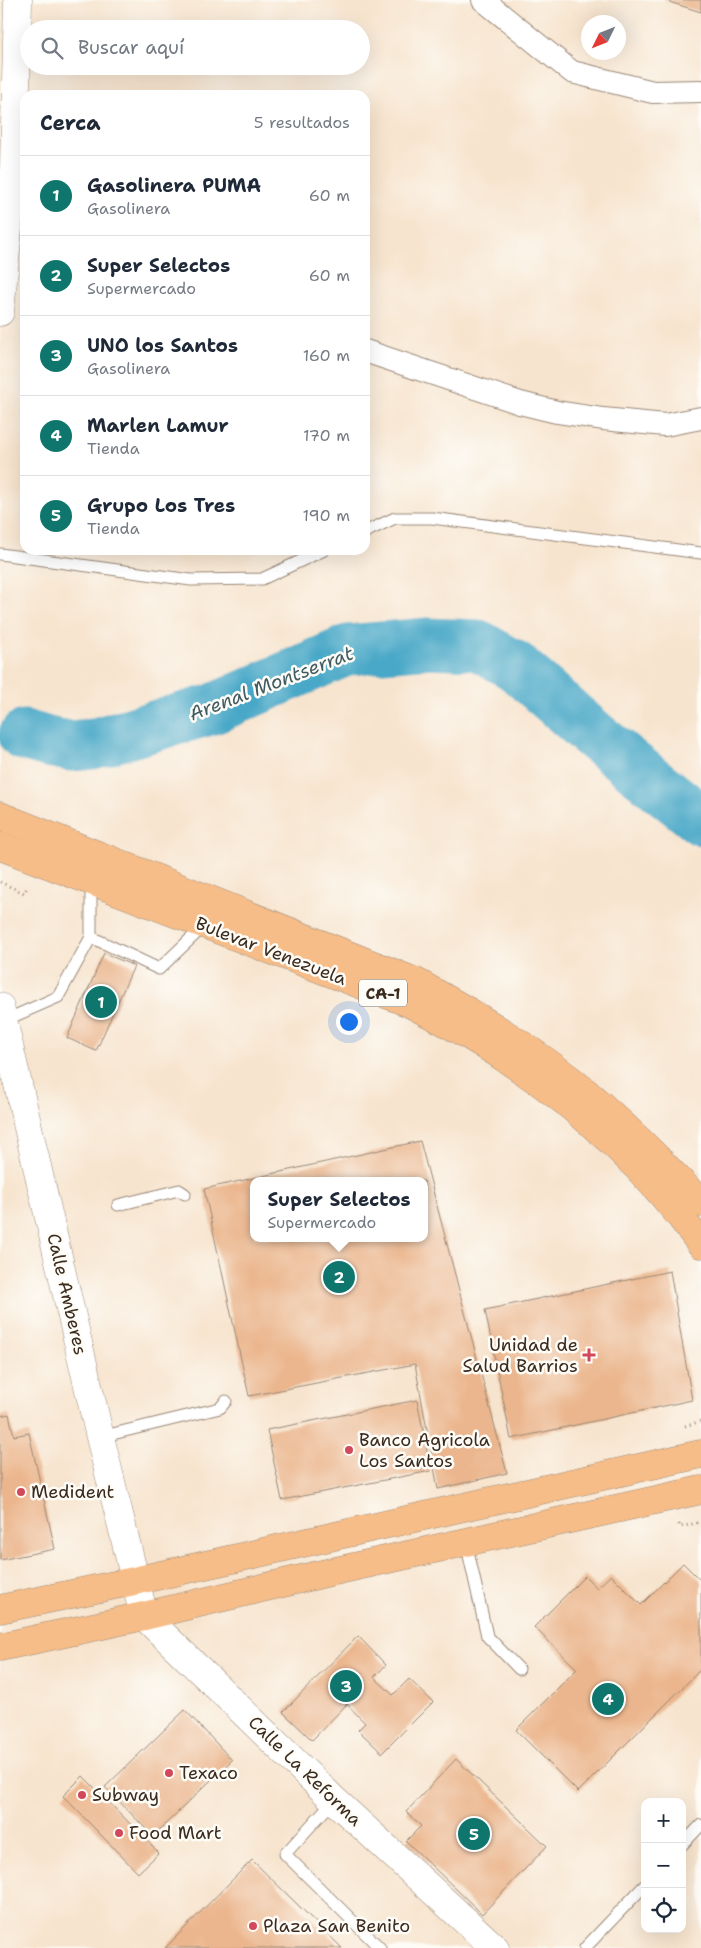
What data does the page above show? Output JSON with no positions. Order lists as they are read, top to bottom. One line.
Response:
{"streets":{"highway":["Bulevar Venezuela","CA-1"],"street":["Calle Amberes","Calle La Reforma"]},"crossings":[["Calle Amberes","Calle La Reforma"]],"water":["Arenal Montserrat"],"places":{"health":["Unidad de Salud Barrios"],"other":["Banco Agricola Los Santos","Medident","Texaco","Subway","Food Mart","Plaza San Benito"]},"north":"bottom left","page":{"search":"Buscar aquí","heading":["Cerca","5 resultados"],"list":[{"mark":"1","name":"Gasolinera PUMA","note":"Gasolinera","value":"60 m"},{"mark":"2","name":"Super Selectos","note":"Supermercado","value":"60 m"},{"mark":"3","name":"UNO los Santos","note":"Gasolinera","value":"160 m"},{"mark":"4","name":"Marlen Lamur","note":"Tienda","value":"170 m"},{"mark":"5","name":"Grupo Los Tres","note":"Tienda","value":"190 m"}],"pins":["1","2","3","4","5"],"popup":["Super Selectos","Supermercado"],"map_buttons":["+","−"]}}
